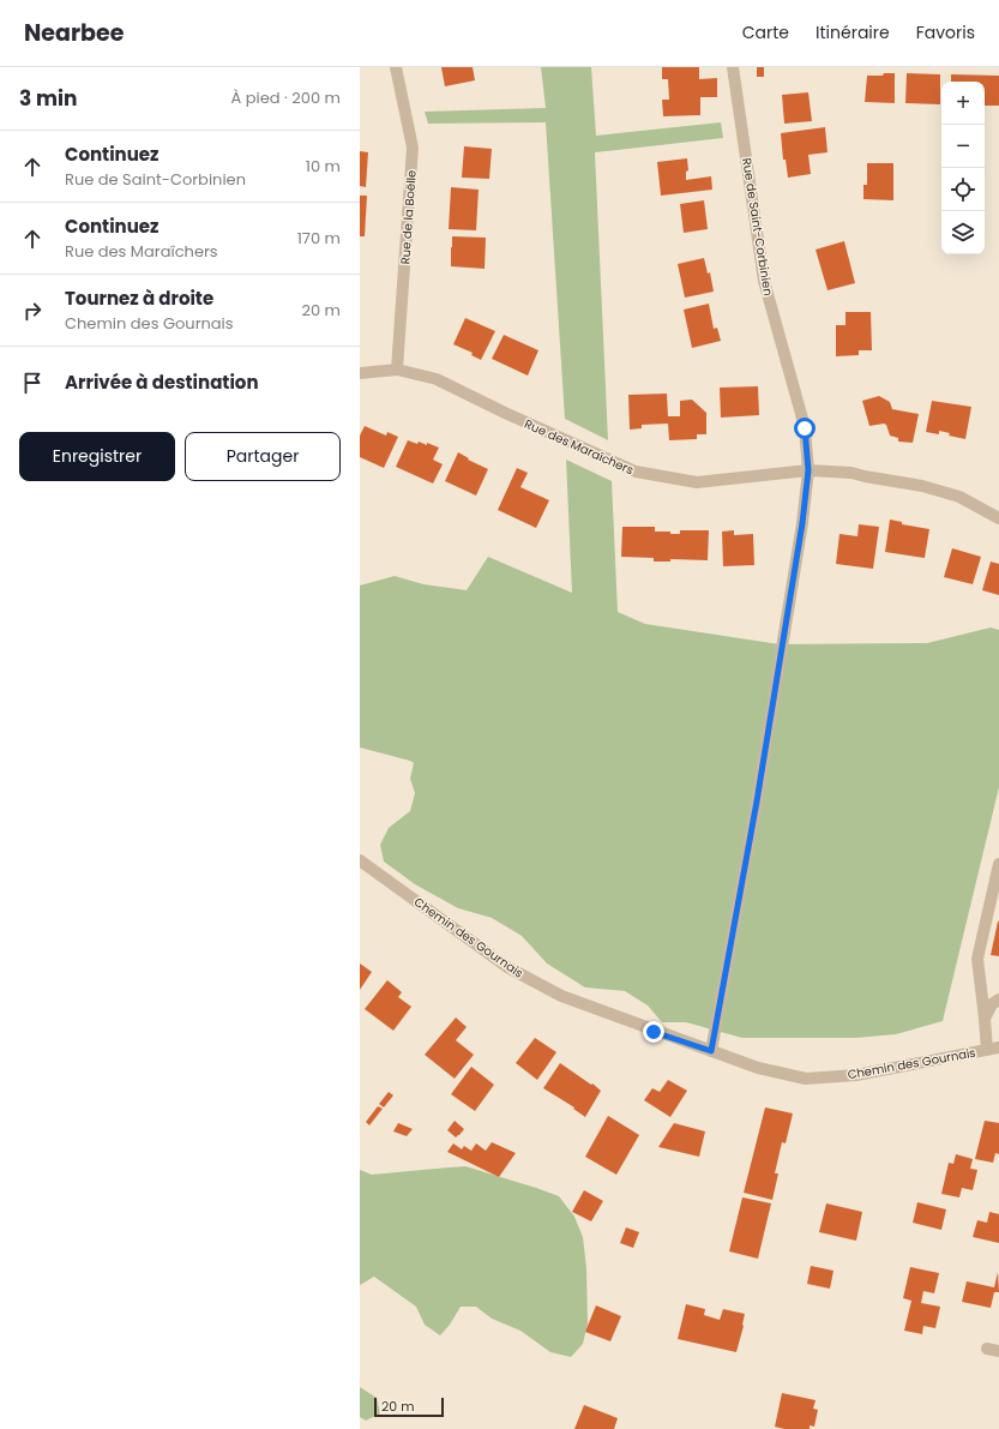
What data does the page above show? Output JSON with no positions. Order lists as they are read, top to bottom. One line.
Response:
{"streets":{"street":["Rue de la Boëlle","Rue de Saint-Corbinien","Rue des Maraîchers","Chemin des Gournais"]},"crossings":[["Rue de la Boëlle","Rue des Maraîchers"],["Rue de Saint-Corbinien","Rue des Maraîchers"]],"scale_bar":"20 m","page":{"header":"Nearbee","nav":["Carte","Itinéraire","Favoris"],"heading":["3 min","À pied · 200 m"],"map_buttons":["+","−"],"list":[["Continuez","Rue de Saint-Corbinien","10 m"],["Continuez","Rue des Maraîchers","170 m"],["Tournez à droite","Chemin des Gournais","20 m"],"Arrivée à destination"],"buttons":["Enregistrer","Partager"],"scale":"20 m"}}
